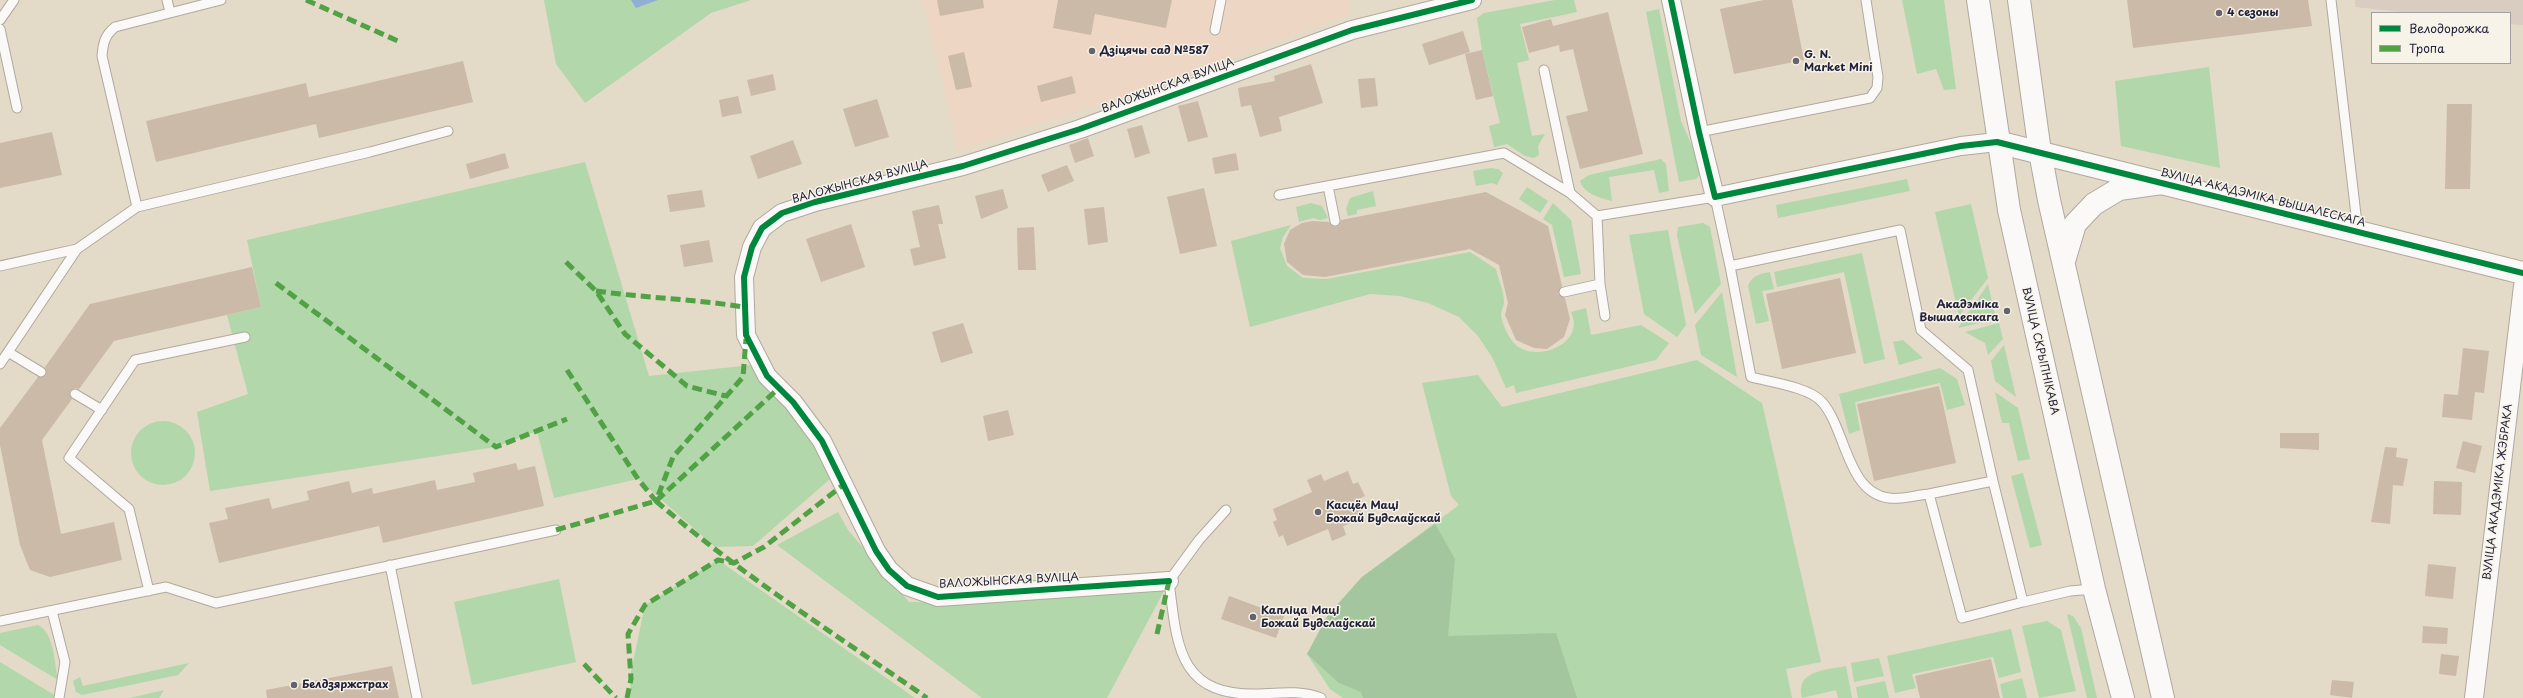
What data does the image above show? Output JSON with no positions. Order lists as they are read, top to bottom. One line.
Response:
{"streets":{"main road":["ВУЛІЦА АКАДЭМІКА ВЫШАЛЕСКАГА","ВУЛІЦА СКРЫПНІКАВА"],"street":["ВАЛОЖЫНСКАЯ ВУЛІЦА","ВУЛІЦА АКАДЭМІКА ЖЭБРАКА"]},"crossings":[["ВУЛІЦА АКАДЭМІКА ВЫШАЛЕСКАГА","ВУЛІЦА СКРЫПНІКАВА"]],"places":["4 сезоны","Дзіцячы сад №587","G. N. Market Mini","Акадэміка Вышалескага","Касцёл Маці Божай Будслаўскай","Капліца Маці Божай Будслаўскай","Белдзяржстрах"],"legend":["Велодорожка","Тропа"]}
